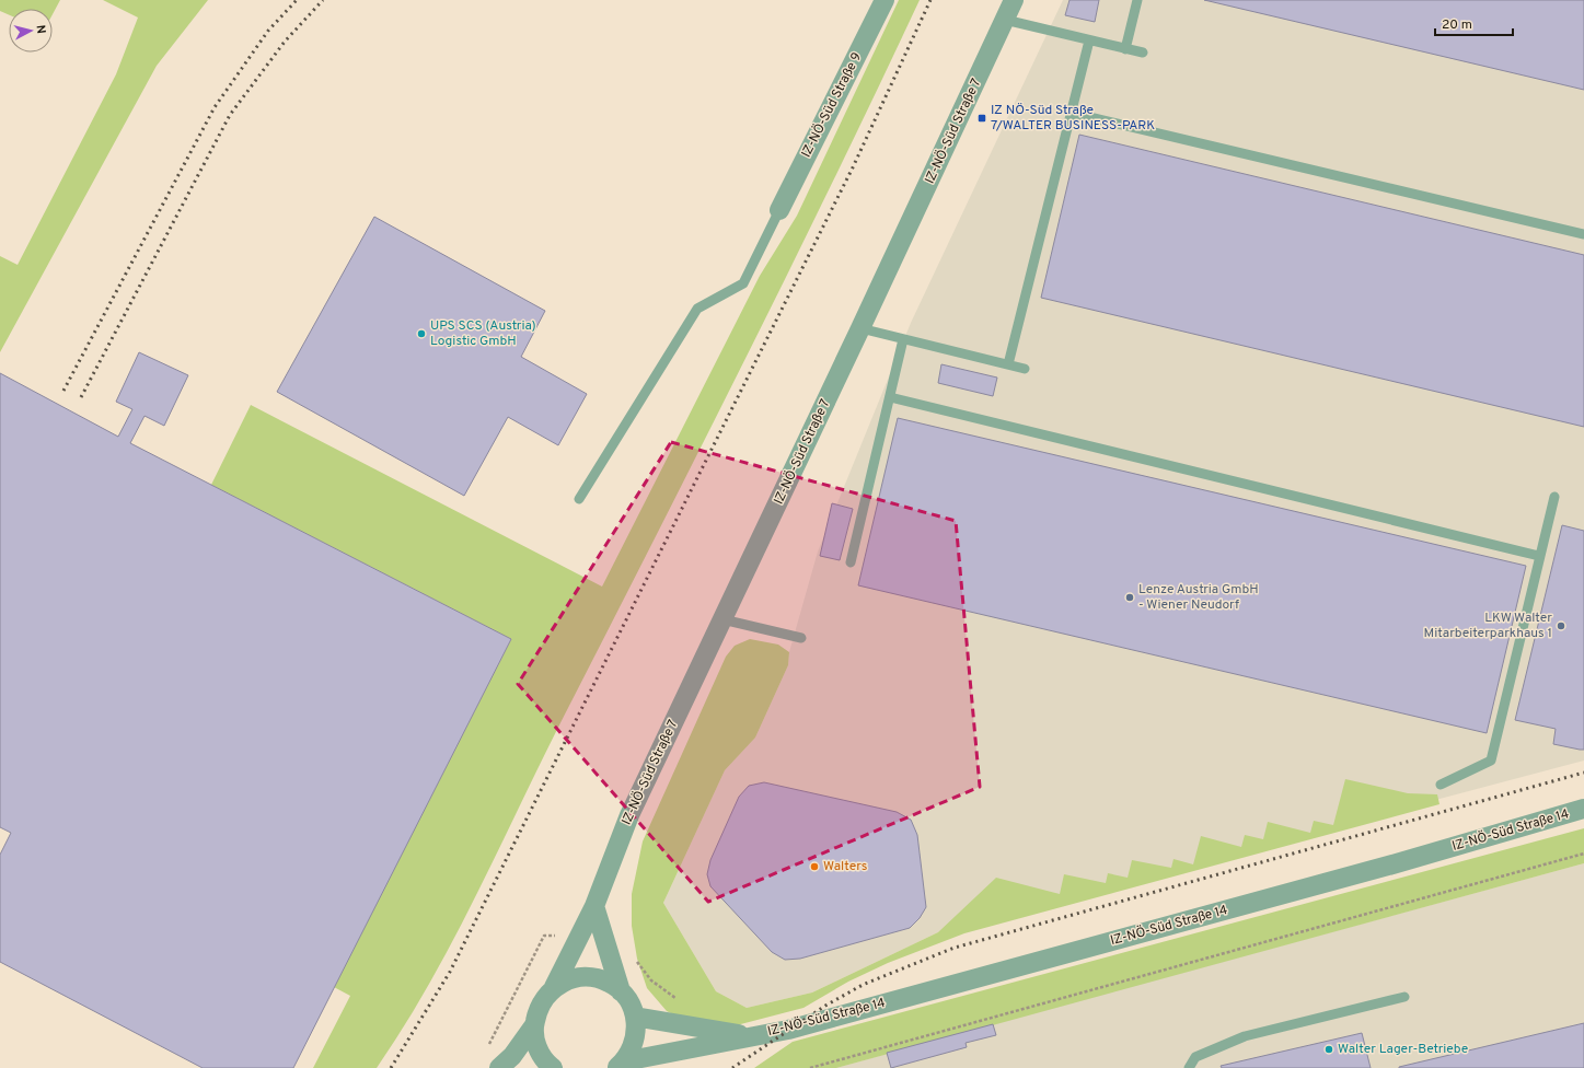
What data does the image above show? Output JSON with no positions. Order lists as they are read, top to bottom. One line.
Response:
{"streets":{"street":["IZ-NÖ-Süd Straße 9","IZ-NÖ-Süd Straße 7","IZ-NÖ-Süd Straße 14"]},"places":{"transit":["IZ NÖ-Süd Straße 7/WALTER BUSINESS-PARK"],"other":["UPS SCS (Austria) Logistic GmbH","Lenze Austria GmbH - Wiener Neudorf","LKW Walter Mitarbeiterparkhaus 1","Walters","Walter Lager-Betriebe"]},"scale_bar":"20 m","north":"right"}
